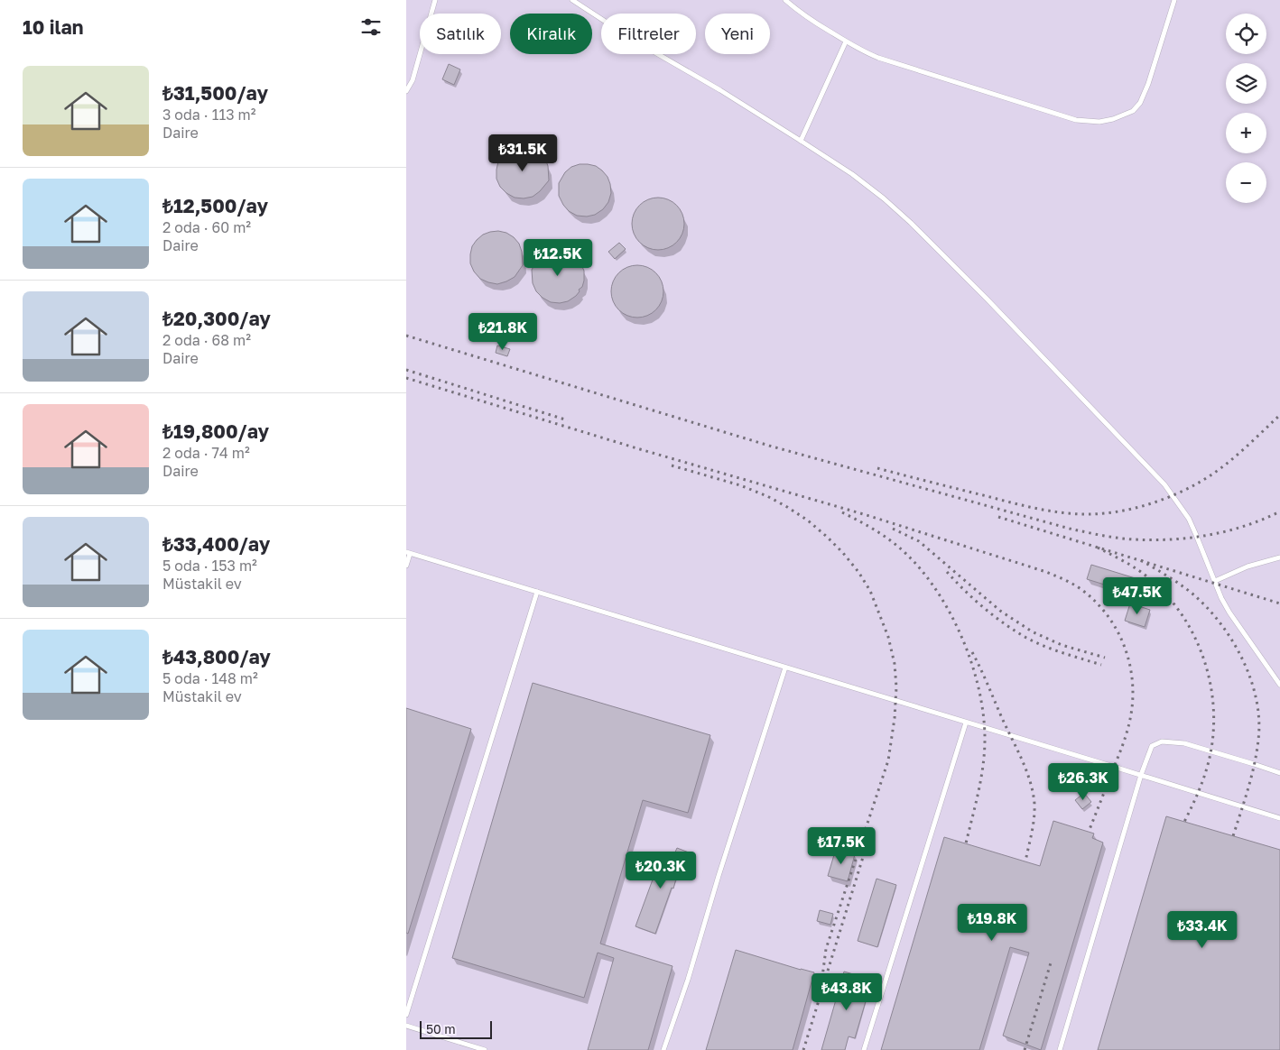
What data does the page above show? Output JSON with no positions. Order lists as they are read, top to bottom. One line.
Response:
{"scale_bar":"50 m","page":{"heading":"10 ilan","map_buttons":["+","−"],"chip":["Satılık","Kiralık","Filtreler","Yeni"],"list":[{"name":"₺31,500/ay","note":"3 oda · 113 m² · Daire"},{"name":"₺12,500/ay","note":"2 oda · 60 m² · Daire"},{"name":"₺20,300/ay","note":"2 oda · 68 m² · Daire"},{"name":"₺19,800/ay","note":"2 oda · 74 m² · Daire"},{"name":"₺33,400/ay","note":"5 oda · 153 m² · Müstakil ev"},{"name":"₺43,800/ay","note":"5 oda · 148 m² · Müstakil ev"}],"price":["₺31.5K","₺12.5K","₺21.8K","₺47.5K","₺26.3K","₺17.5K","₺20.3K","₺19.8K","₺33.4K","₺43.8K"],"scale":"50 m"}}
